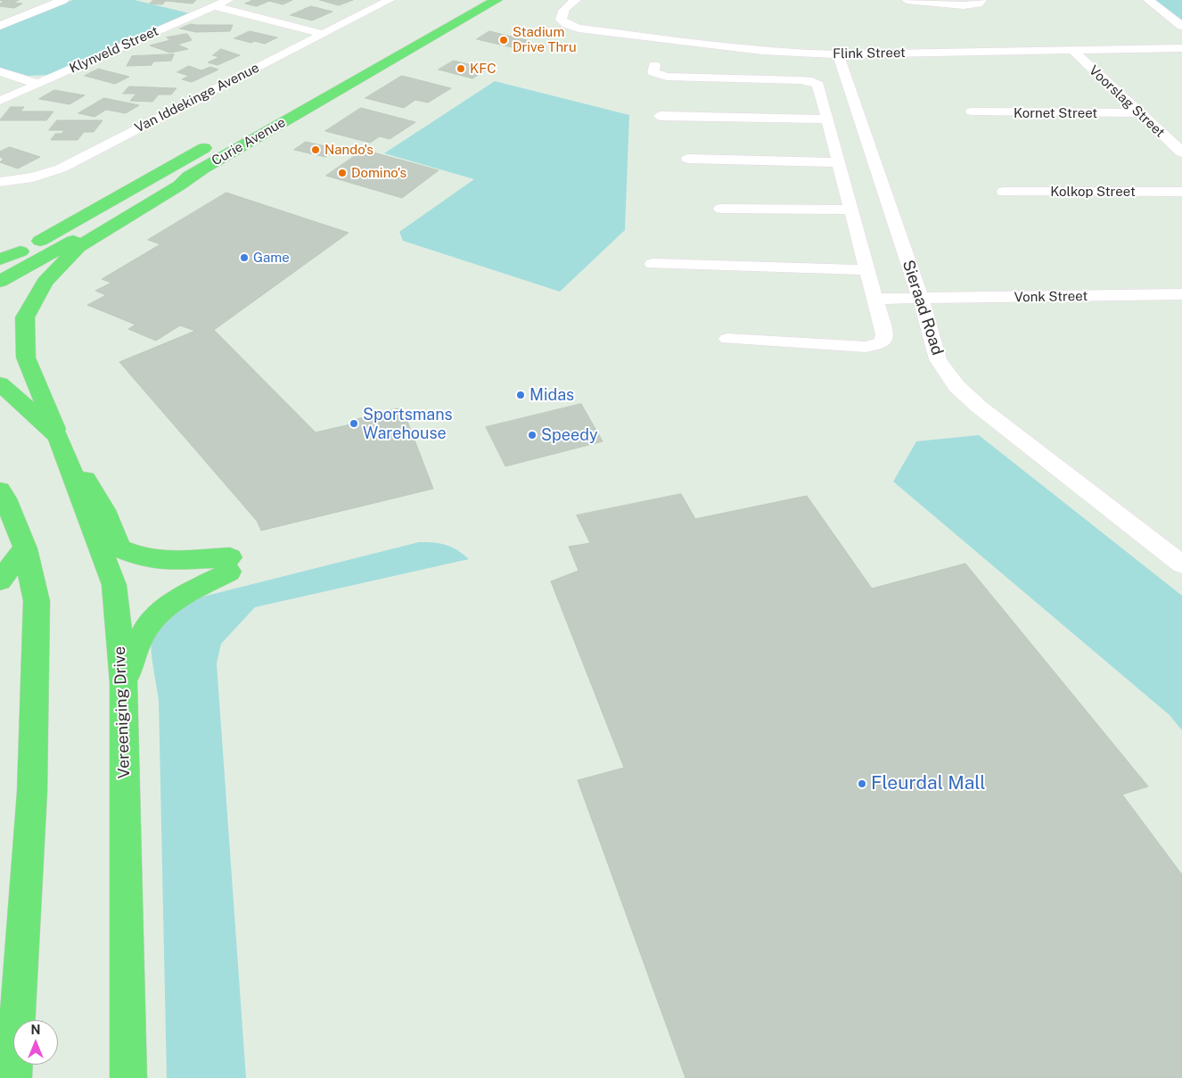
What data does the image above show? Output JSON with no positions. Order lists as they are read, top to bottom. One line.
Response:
{"streets":{"main road":["Curie Avenue","Vereeniging Drive"],"street":["Klynveld Street","Flink Street","Van Iddekinge Avenue","Voorslag Street","Kornet Street","Kolkop Street","Vonk Street","Sieraad Road"]},"crossings":[["Flink Street","Voorslag Street"],["Flink Street","Sieraad Road"],["Voorslag Street","Kornet Street"],["Vonk Street","Sieraad Road"]],"places":["Stadium Drive Thru","KFC","Nando's","Domino's","Game","Midas","Sportsmans Warehouse","Speedy","Fleurdal Mall"],"north":"top"}
